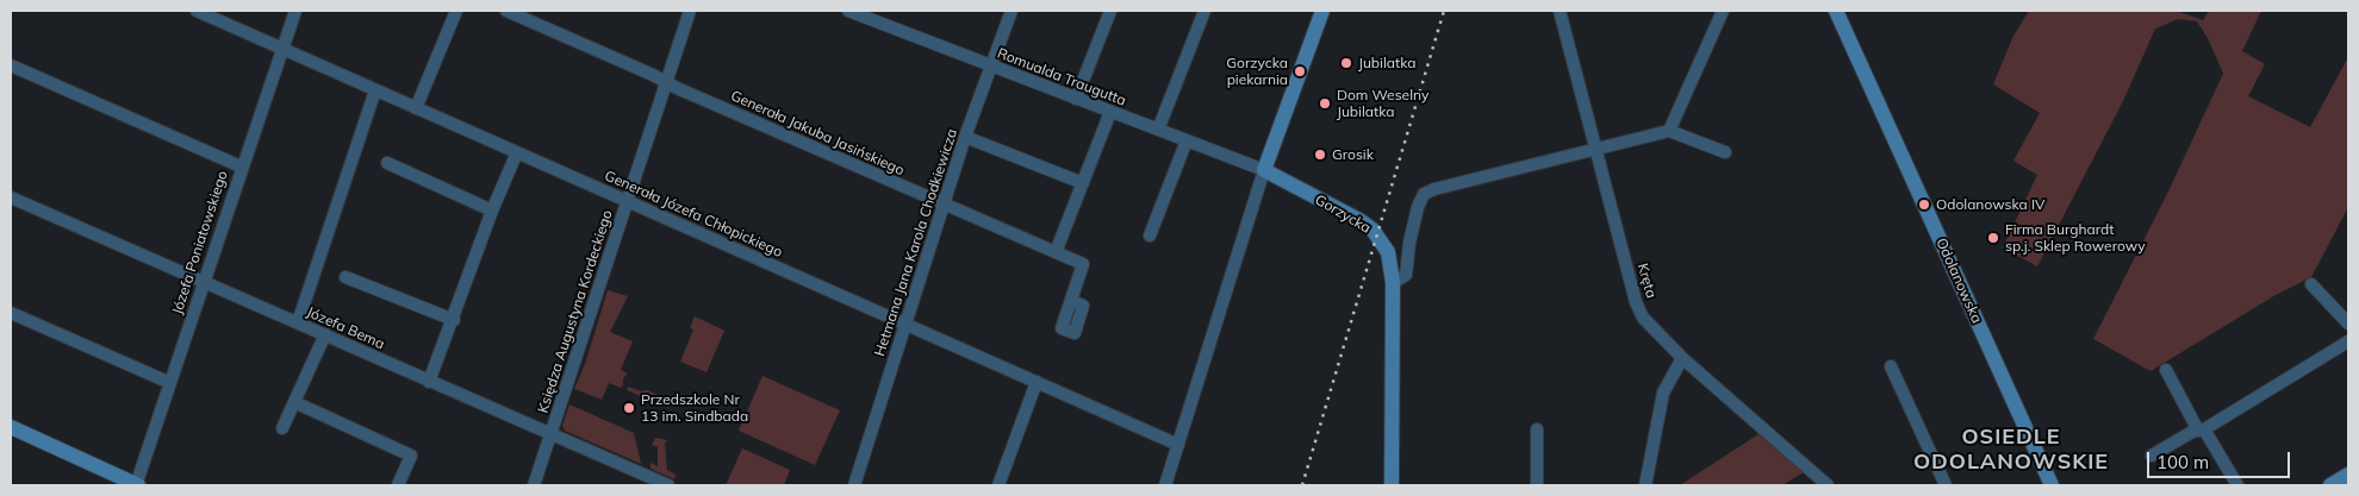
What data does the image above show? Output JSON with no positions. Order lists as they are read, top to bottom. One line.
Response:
{"streets":{"street":["Romualda Traugutta","Generała Jakuba Jasińskiego","Generała Józefa Chłopickiego","Gorzycka","Józefa Poniatowskiego","Hetmana Jana Karola Chodkiewicza","Kręta","Odolanowska","Księdza Augustyna Kordeckiego","Józefa Bema"]},"crossings":[["Romualda Traugutta","Gorzycka"],["Romualda Traugutta","Hetmana Jana Karola Chodkiewicza"],["Generała Jakuba Jasińskiego","Hetmana Jana Karola Chodkiewicza"],["Generała Jakuba Jasińskiego","Księdza Augustyna Kordeckiego"],["Generała Józefa Chłopickiego","Józefa Poniatowskiego"],["Generała Józefa Chłopickiego","Hetmana Jana Karola Chodkiewicza"],["Generała Józefa Chłopickiego","Księdza Augustyna Kordeckiego"],["Józefa Poniatowskiego","Józefa Bema"],["Księdza Augustyna Kordeckiego","Józefa Bema"]],"districts":["OSIEDLE ODOLANOWSKIE"],"places":["Jubilatka","Gorzycka piekarnia","Dom Weselny Jubilatka","Grosik","Odolanowska IV","Firma Burghardt sp.j. Sklep Rowerowy","Przedszkole Nr 13 im. Sindbada"],"scale_bar":"100 m"}
